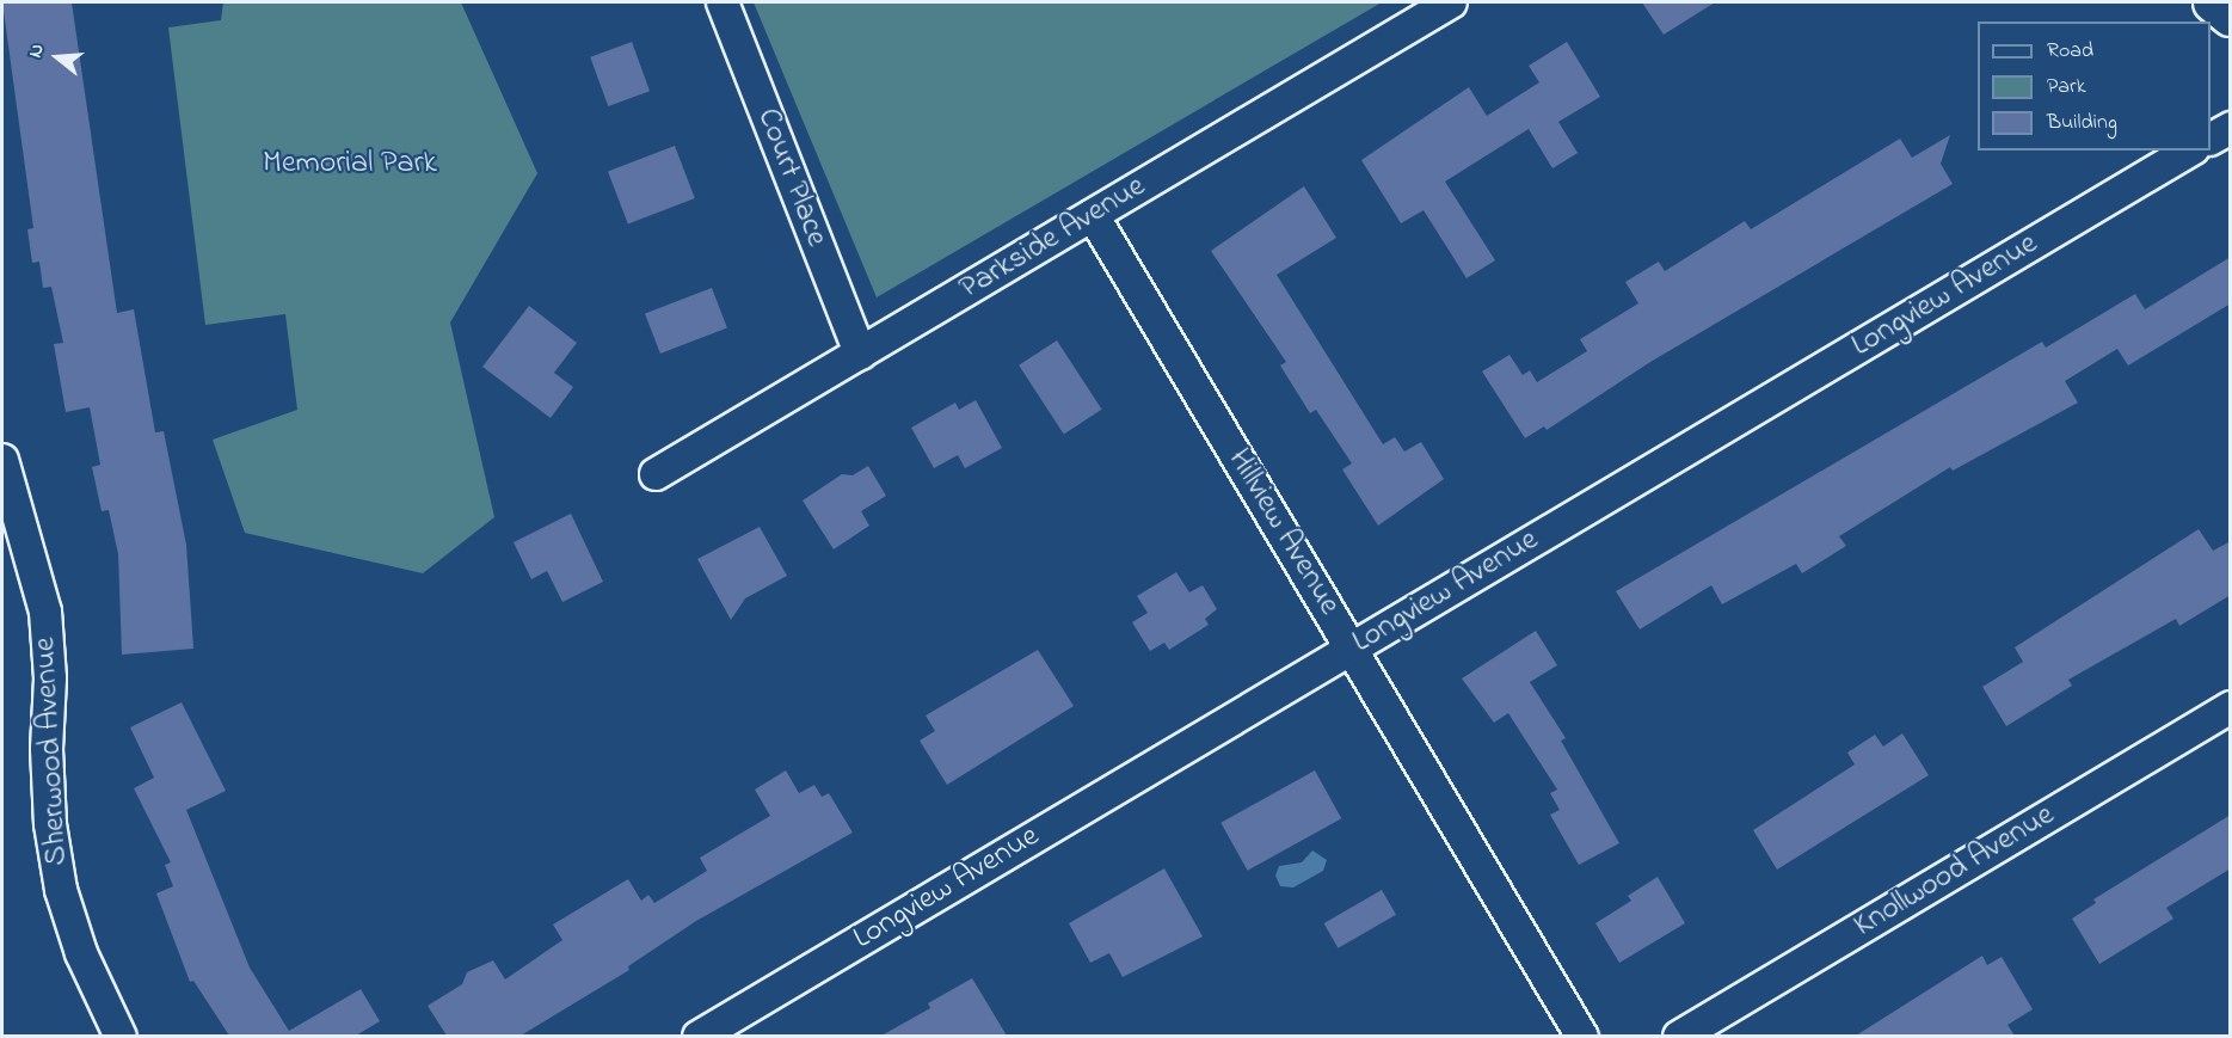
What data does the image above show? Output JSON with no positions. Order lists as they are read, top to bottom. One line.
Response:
{"streets":{"street":["Court Place","Parkside Avenue","Longview Avenue","Hillview Avenue","Sherwood Avenue","Knollwood Avenue"]},"crossings":[["Court Place","Parkside Avenue"],["Parkside Avenue","Hillview Avenue"],["Longview Avenue","Hillview Avenue"]],"parks":["Memorial Park"],"legend":["Road","Park","Building"],"north":"left"}
